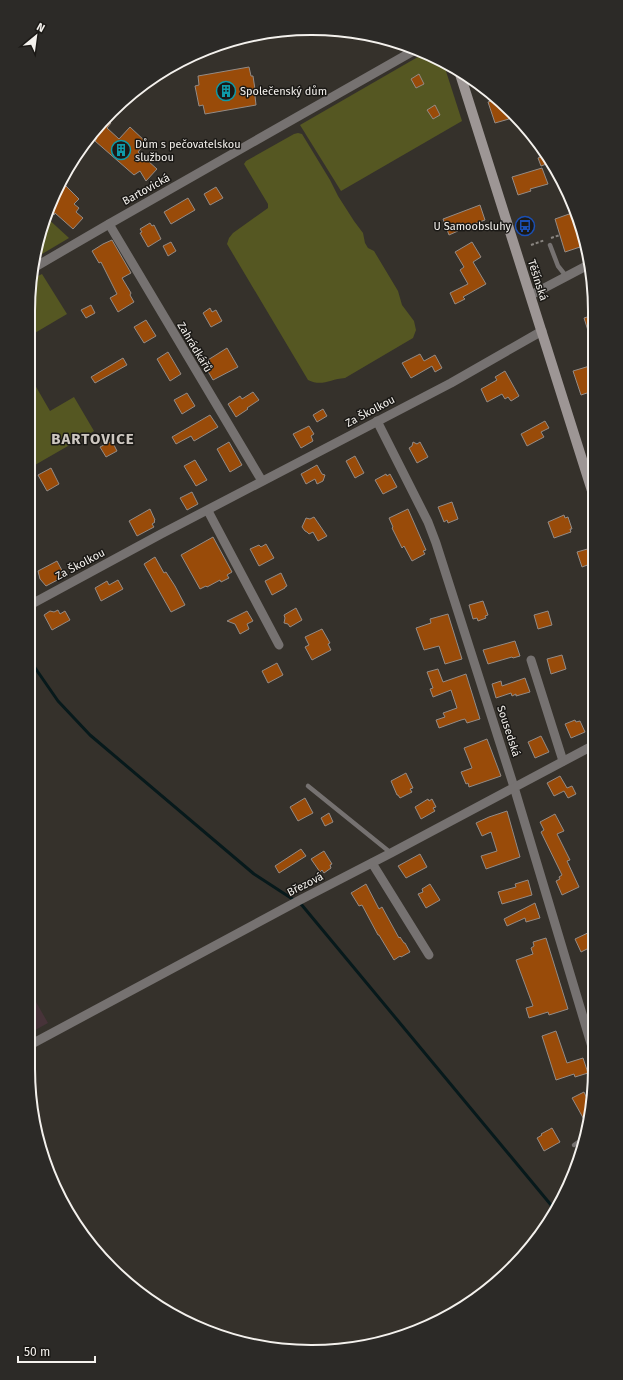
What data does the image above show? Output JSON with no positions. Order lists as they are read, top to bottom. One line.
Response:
{"streets":{"main road":["Těšínská"],"street":["Bartovická","Zahrádkářů","Za Školkou","Sousedská","Březová"]},"crossings":[["Bartovická","Zahrádkářů"],["Těšínská","Za Školkou"],["Zahrádkářů","Za Školkou"],["Za Školkou","Sousedská"],["Sousedská","Březová"]],"districts":["BARTOVICE"],"places":{"building":["Společenský dům","Dům s pečovatelskou službou"],"bus stop":["U Samoobsluhy"]},"scale_bar":"50 m","north":"top right"}
